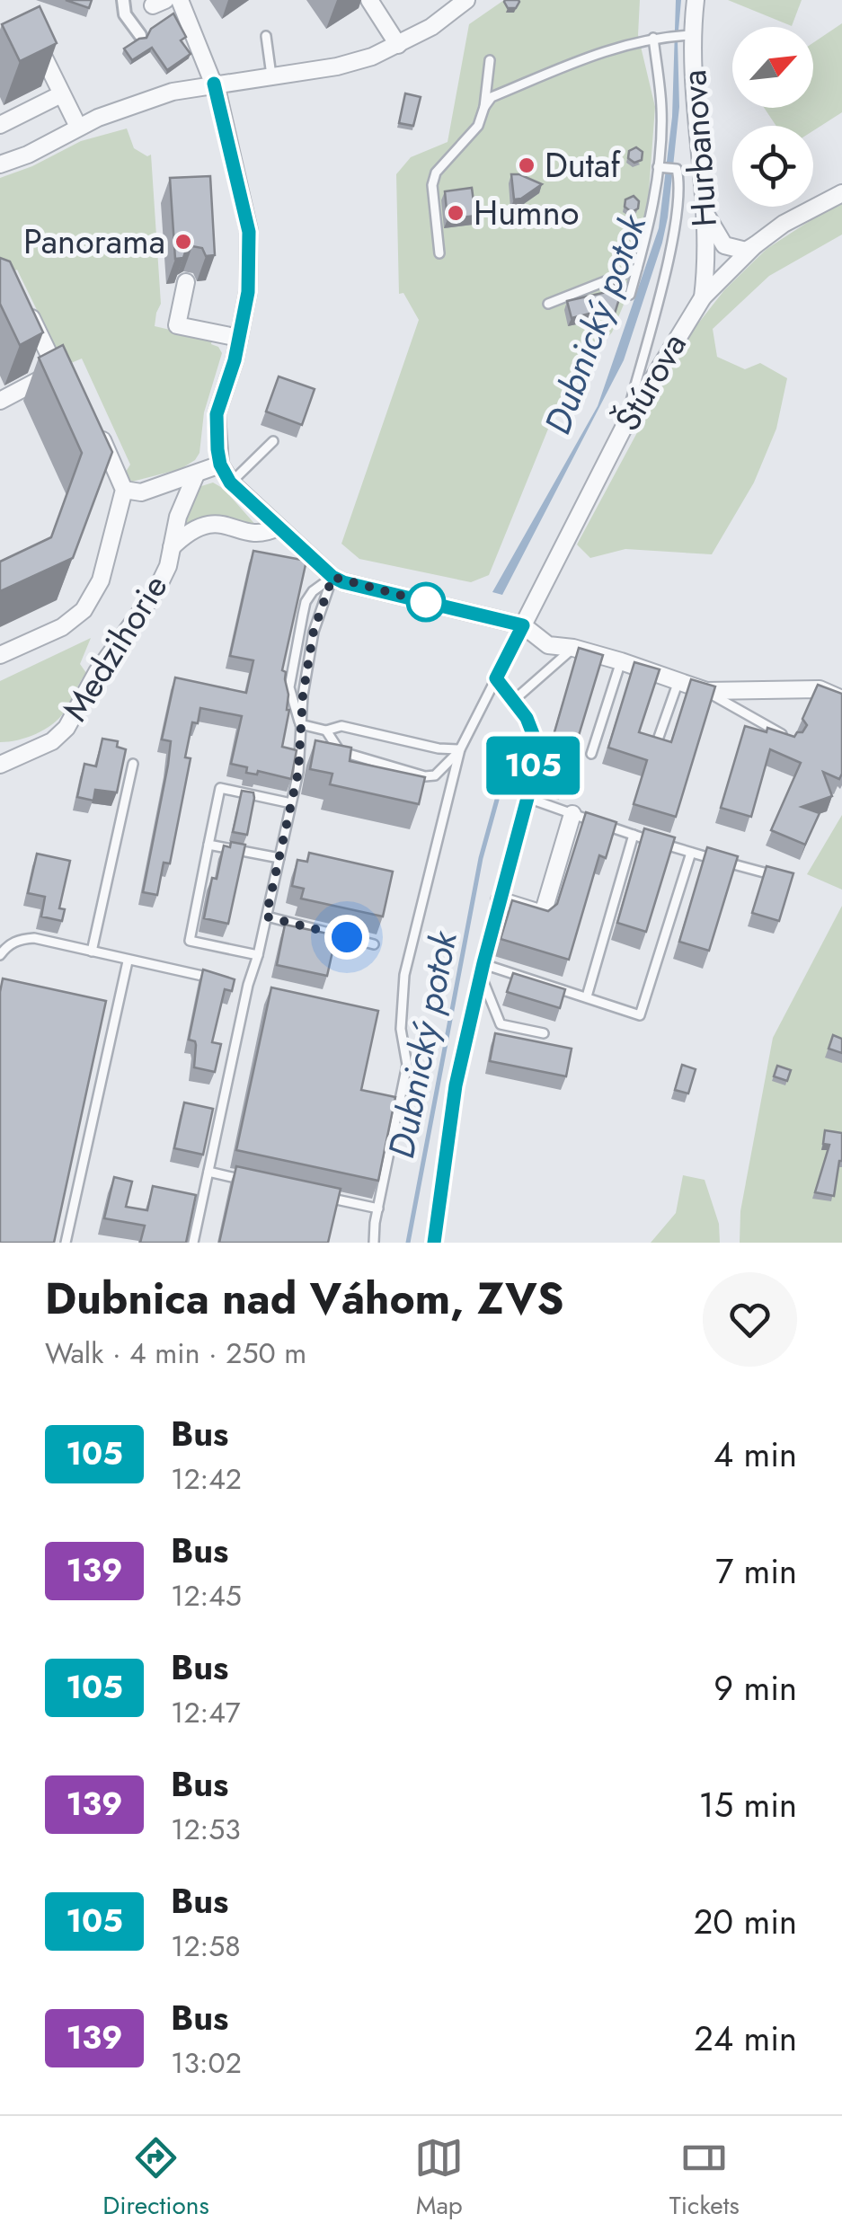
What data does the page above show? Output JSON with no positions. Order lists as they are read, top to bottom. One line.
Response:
{"streets":{"street":["Hurbanova","Štúrova","Medzihorie"]},"crossings":[["Hurbanova","Štúrova"]],"water":["Dubnický potok"],"places":["Dutaf","Humno","Panorama"],"lines":["bus line 105"],"north":"top right","page":{"on_map":"105","heading":["Dubnica nad Váhom, ZVS","Walk · 4 min · 250 m"],"list":[{"mark":"105","name":"Bus","note":"12:42","value":"4 min"},{"mark":"139","name":"Bus","note":"12:45","value":"7 min"},{"mark":"105","name":"Bus","note":"12:47","value":"9 min"},{"mark":"139","name":"Bus","note":"12:53","value":"15 min"},{"mark":"105","name":"Bus","note":"12:58","value":"20 min"},{"mark":"139","name":"Bus","note":"13:02","value":"24 min"}],"tabs":["Directions","Map","Tickets"]}}
